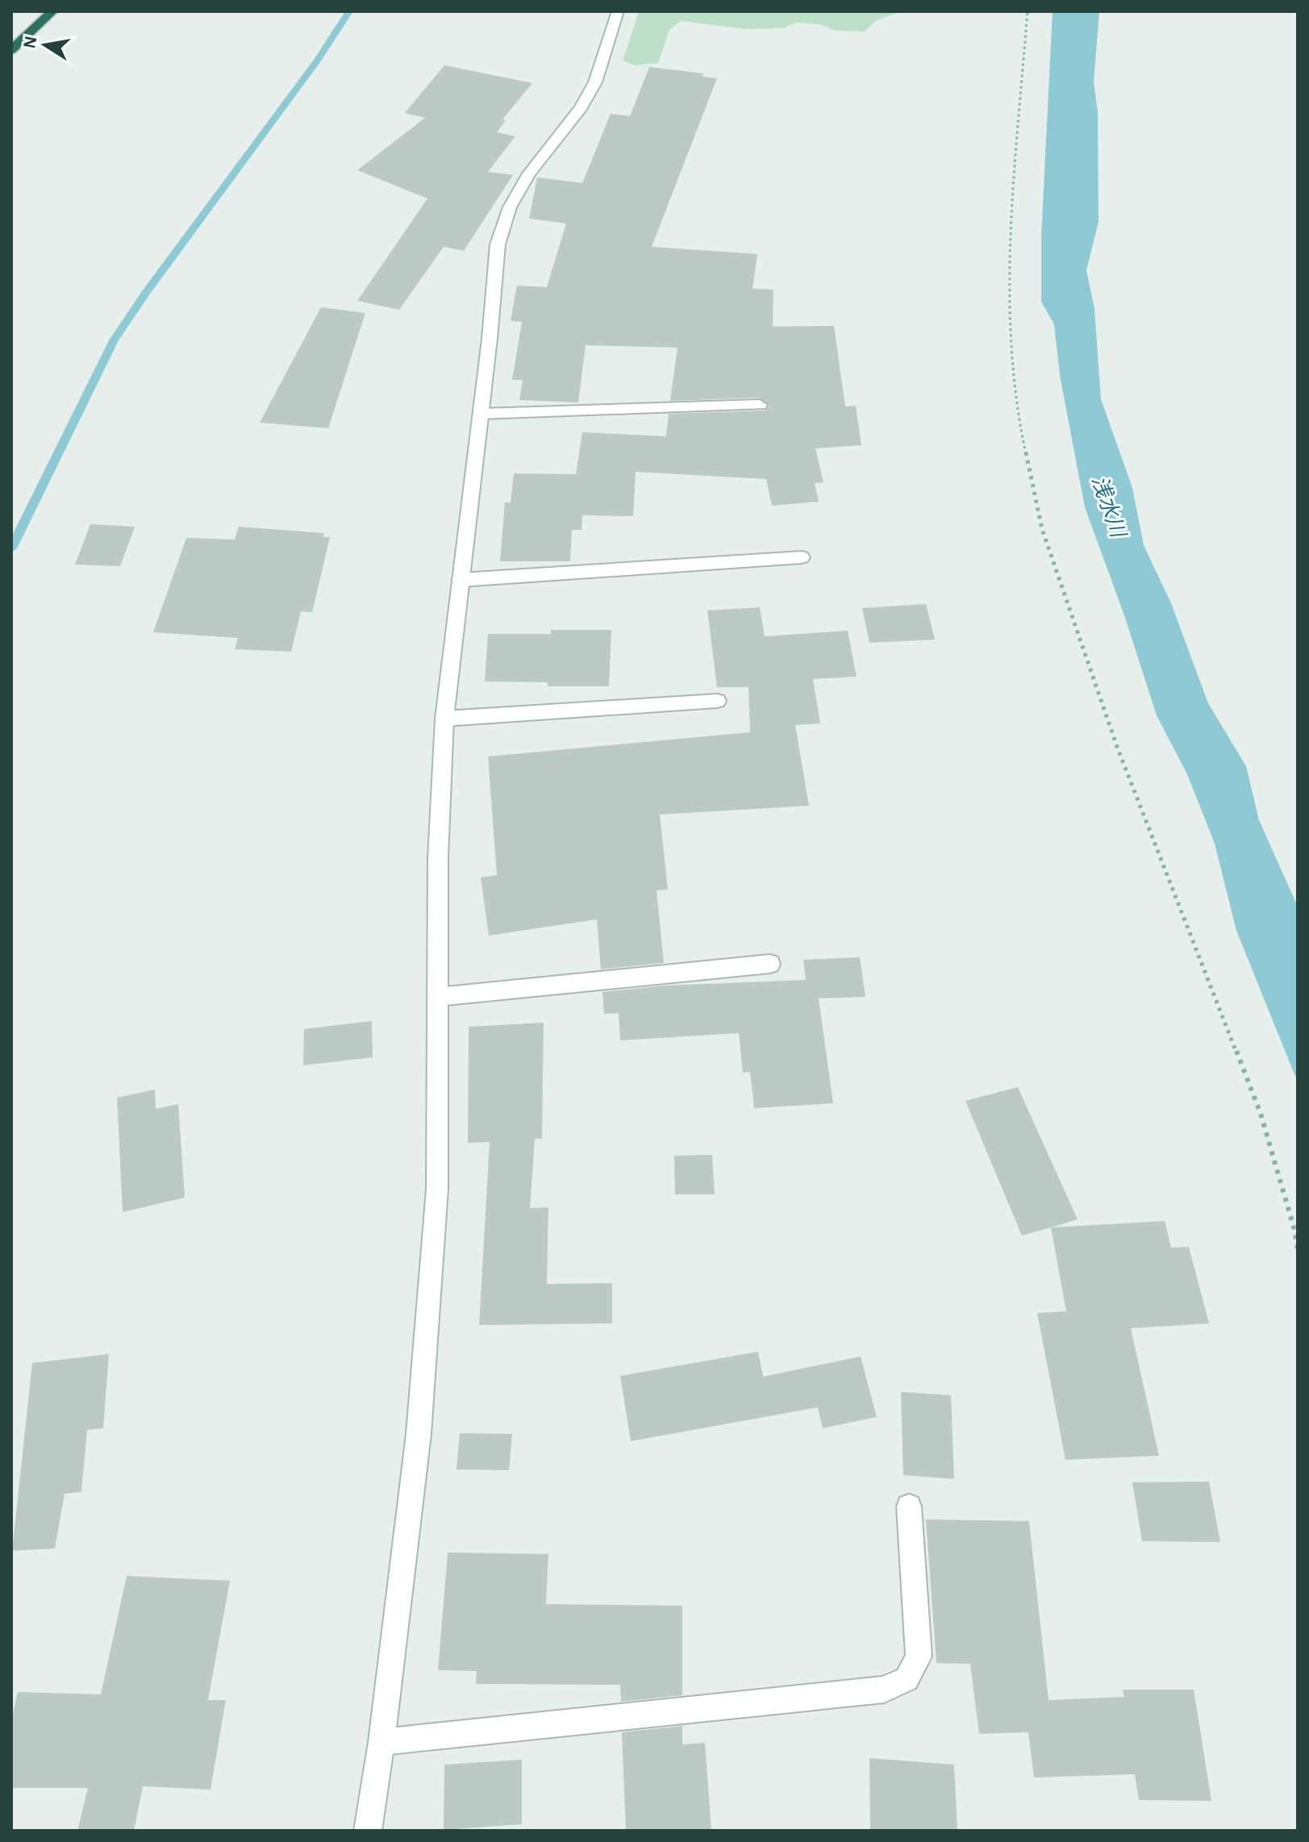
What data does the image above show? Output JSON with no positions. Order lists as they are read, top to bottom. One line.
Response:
{"water":["浅水川"],"north":"left"}
